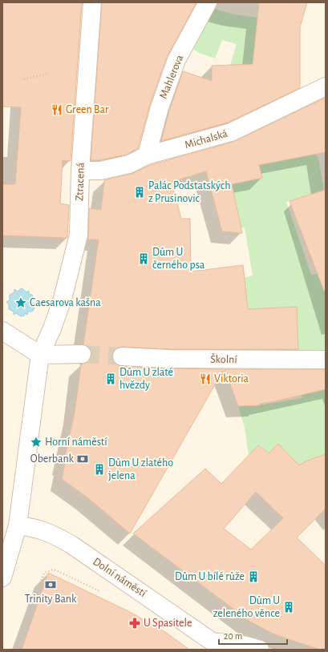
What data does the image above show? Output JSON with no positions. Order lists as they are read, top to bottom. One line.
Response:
{"streets":{"street":["Mahlerova","Michalská","Ztracená","Školní","Dolní náměstí"]},"crossings":[["Mahlerova","Michalská"],["Michalská","Ztracená"]],"places":{"restaurant":["Green Bar","Viktoria"],"building":["Palác Podstatských z Prusinovic","Dům U černého psa","Dům U zlaté hvězdy","Dům U zlatého jelena","Dům U bílé růže","Dům U zeleného věnce"],"place":["Caesarova kašna","Horní náměstí"],"bank":["Oberbank","Trinity Bank"],"pharmacy":["U Spasitele"]},"scale_bar":"20 m"}
